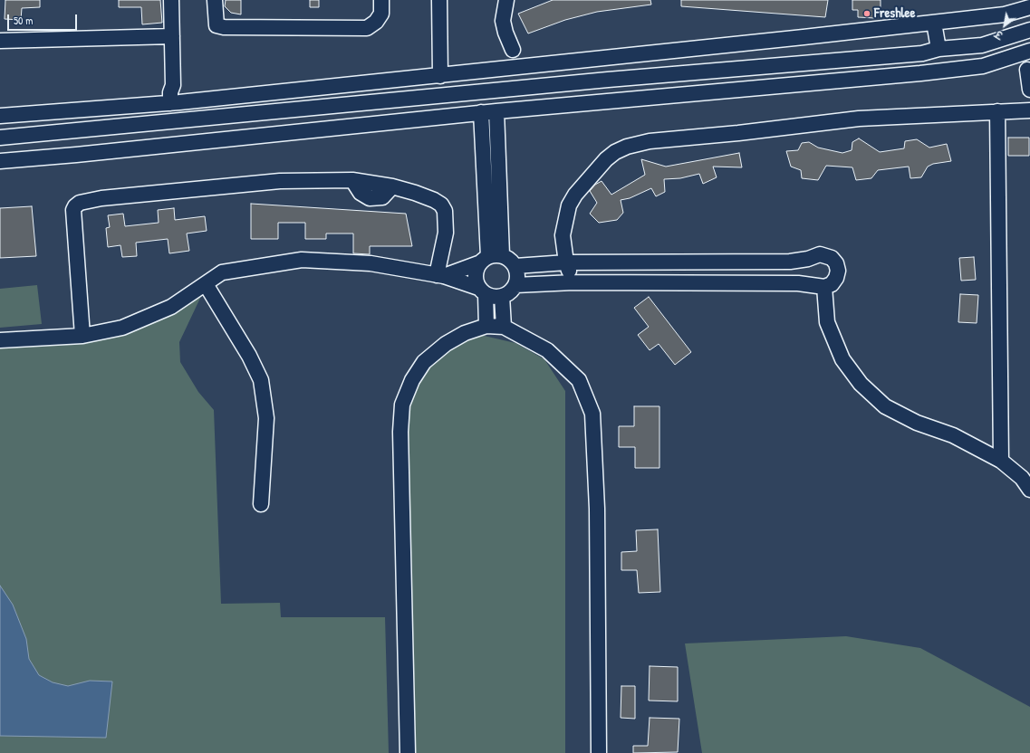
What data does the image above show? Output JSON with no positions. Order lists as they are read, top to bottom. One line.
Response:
{"places":["Freshlee"],"scale_bar":"50 m","north":"bottom left"}
